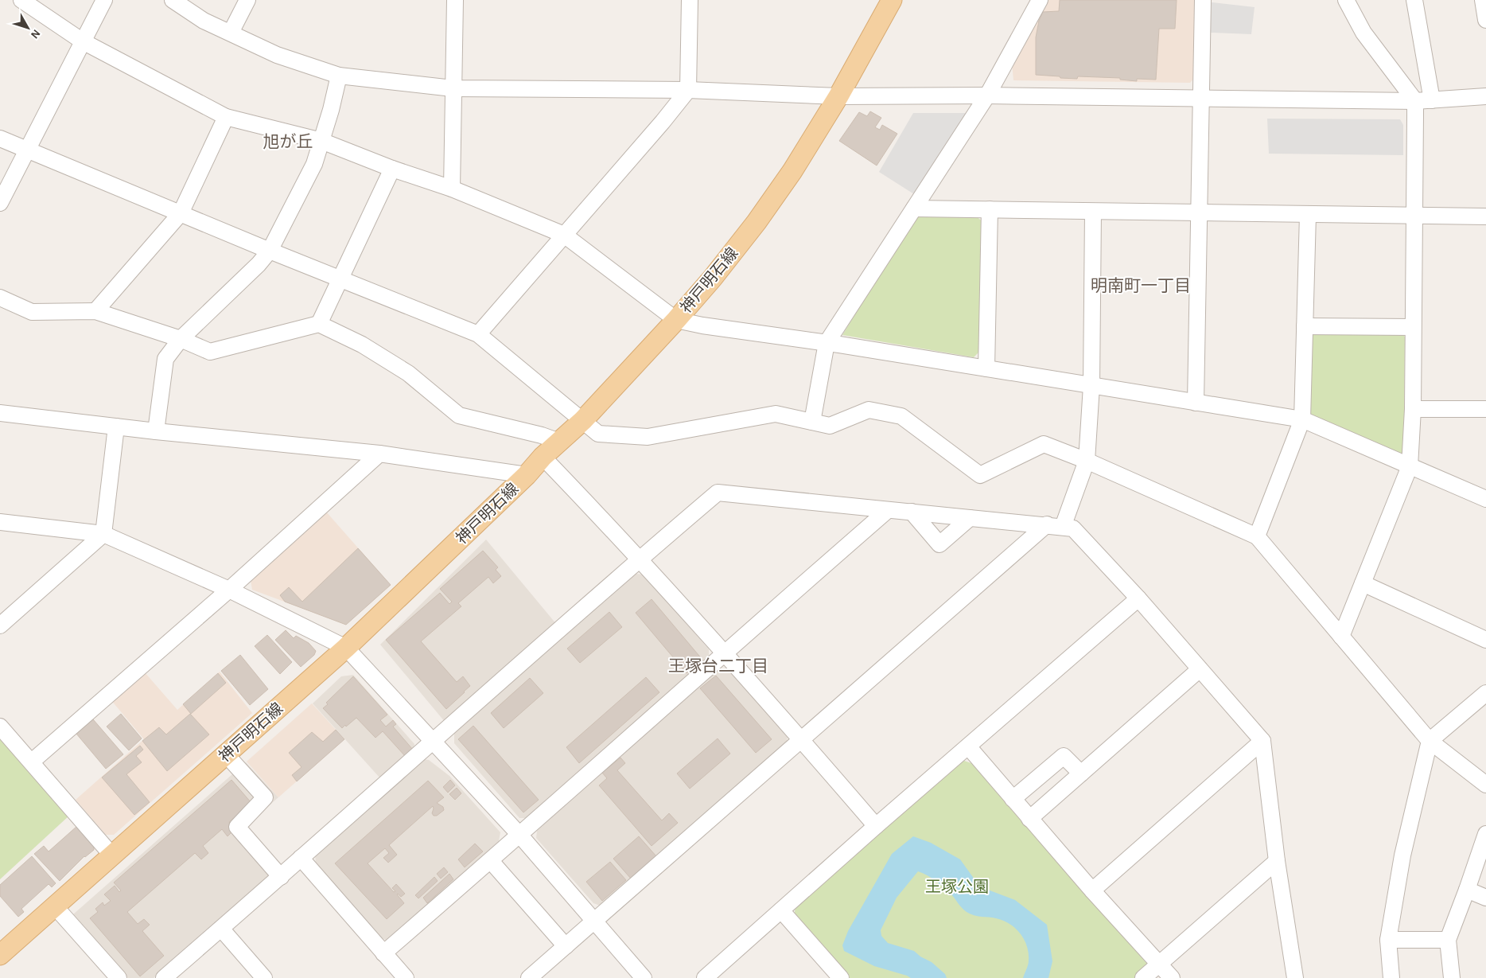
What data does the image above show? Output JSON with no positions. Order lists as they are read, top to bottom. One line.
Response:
{"streets":{"main road":["神戸明石線"]},"districts":["旭が丘","明南町一丁目","王塚台二丁目"],"parks":["王塚公園"],"north":"bottom right"}
